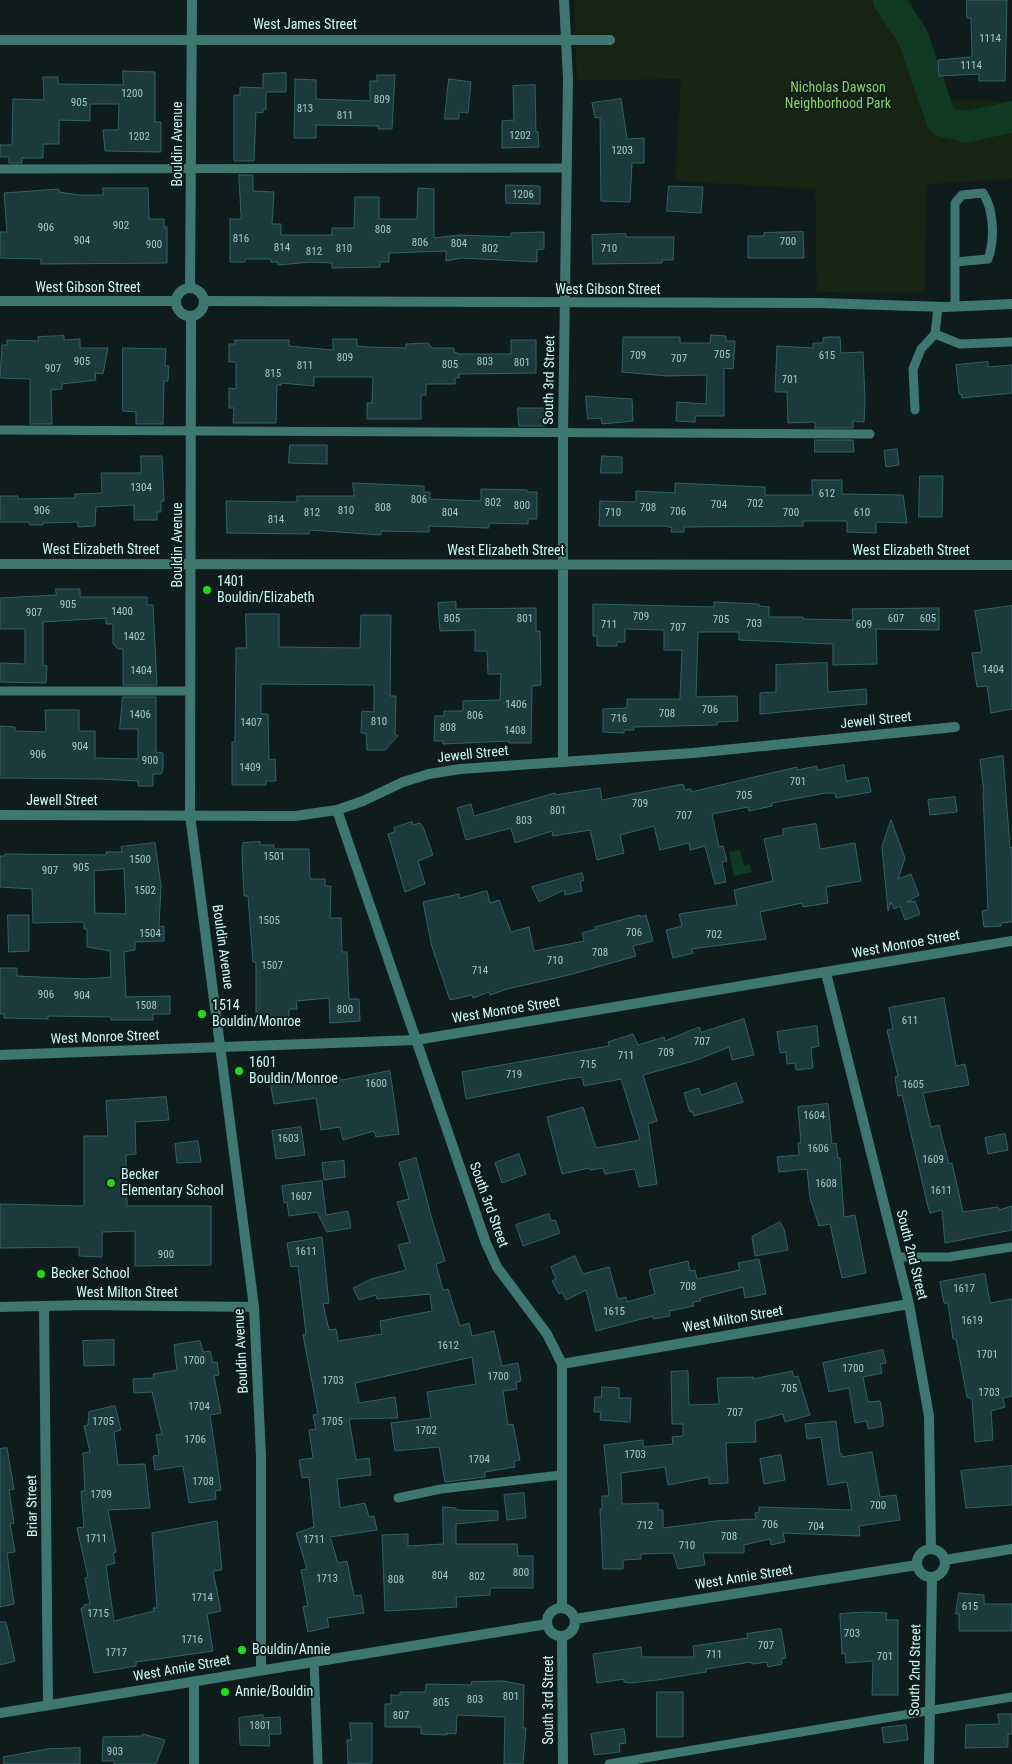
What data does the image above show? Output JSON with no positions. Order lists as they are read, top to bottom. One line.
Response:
{"streets":{"street":["West James Street","Bouldin Avenue","West Gibson Street","South 3rd Street","West Elizabeth Street","Jewell Street","West Monroe Street","South 2nd Street","West Milton Street","Briar Street","West Annie Street"]},"crossings":[["West James Street","Bouldin Avenue"],["West James Street","South 3rd Street"],["Bouldin Avenue","West Gibson Street"],["Bouldin Avenue","West Elizabeth Street"],["Bouldin Avenue","Jewell Street"],["Bouldin Avenue","West Monroe Street"],["Bouldin Avenue","West Milton Street"],["Bouldin Avenue","West Annie Street"],["West Gibson Street","South 3rd Street"],["South 3rd Street","West Elizabeth Street"],["South 3rd Street","Jewell Street"],["South 3rd Street","West Monroe Street"],["South 3rd Street","West Milton Street"],["South 3rd Street","West Annie Street"],["West Monroe Street","South 2nd Street"],["South 2nd Street","West Milton Street"],["South 2nd Street","West Annie Street"],["West Milton Street","Briar Street"],["Briar Street","West Annie Street"]],"parks":["Nicholas Dawson Neighborhood Park"],"places":["1401 Bouldin/Elizabeth","1514 Bouldin/Monroe","1601 Bouldin/Monroe","Becker Elementary School","Becker School","Bouldin/Annie","Annie/Bouldin"],"house_numbers":["1114","1114","1200","809","905","813","811","1202","1202","1203","1206","902","906","808","816","904","700","806","804","900","814","810","802","710","812","705","709","615","809","707","905","803","801","805","811","907","815","701","1304","612","806","802","702","704","800","808","708","906","810","706","812","804","710","700","610","814","905","1400","907","709","805","801","607","605","705","703","711","609","707","1402","1404","1404","1406","706","708","1406","806","716","810","1407","808","1408","904","906","900","1409","701","705","709","801","707","803","1501","1500","905","907","1502","1505","706","1504","702","708","710","1507","714","906","904","1508","800","611","707","709","711","715","719","1600","1605","1604","1603","1606","1609","1608","1611","1607","1611","900","708","1617","1615","1619","1612","1701","1700","1700","1700","1703","705","1703","1704","707","1705","1705","1702","1706","1703","1704","1708","1709","700","706","712","704","708","1711","1711","710","800","804","802","1713","808","1714","615","1715","703","1716","707","1717","711","701","801","803","805","807","1801","903"]}
